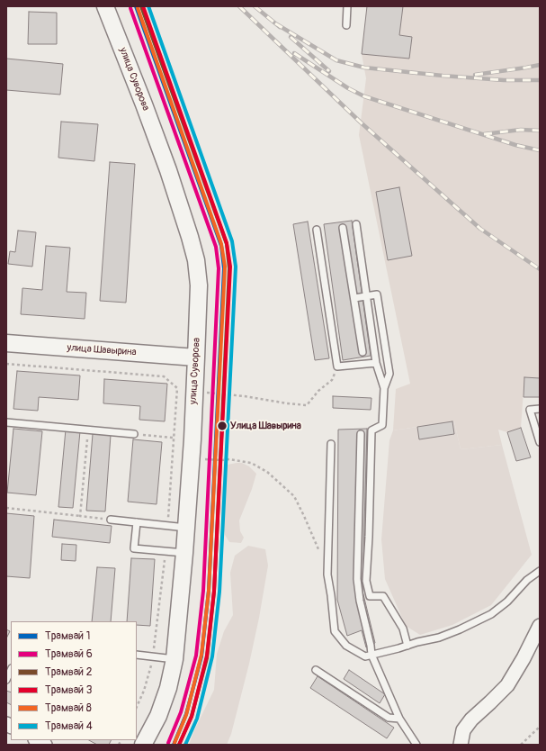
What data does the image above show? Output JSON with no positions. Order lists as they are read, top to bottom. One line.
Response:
{"streets":{"street":["улица Суворова","улица Шавырина"]},"crossings":[["улица Суворова","улица Шавырина"]],"places":["Улица Шавырина"],"lines":["tram line 1","tram line 2","tram line 3","tram line 4","tram line 6","tram line 8"],"legend":["Трамвай 1","Трамвай 6","Трамвай 2","Трамвай 3","Трамвай 8","Трамвай 4"]}
